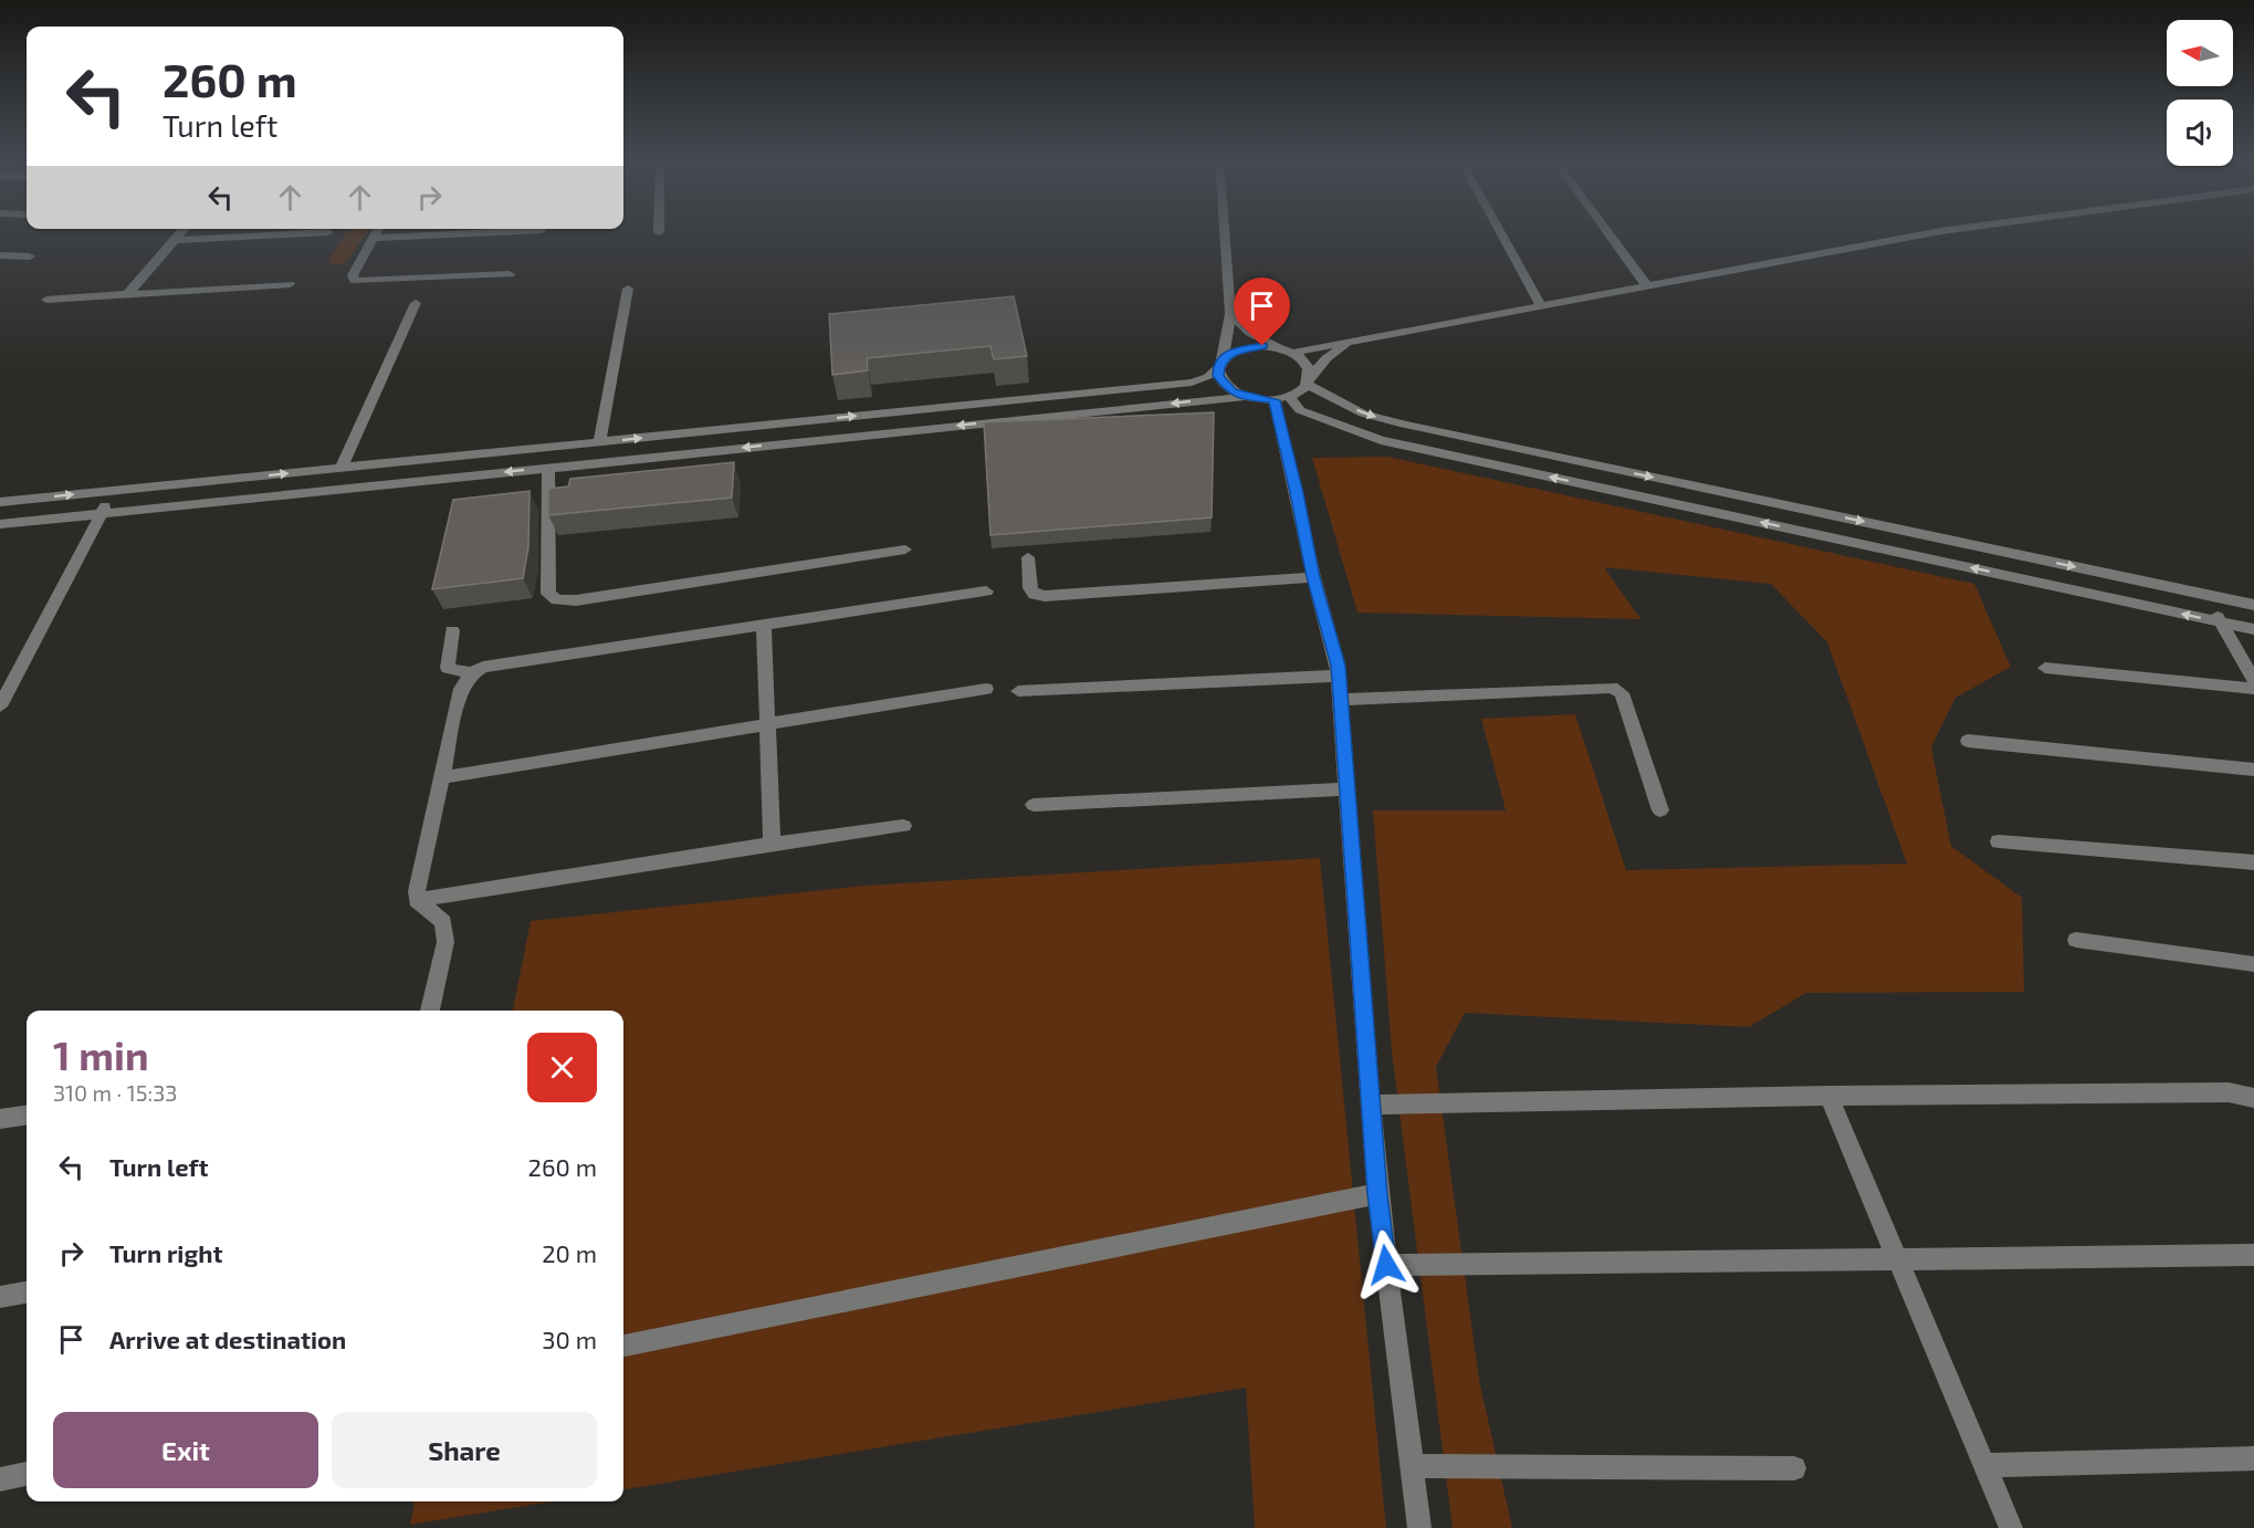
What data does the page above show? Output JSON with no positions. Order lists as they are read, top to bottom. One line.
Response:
{"north":"left","page":{"turn":["260 m","Turn left"],"heading":["1 min","310 m · 15:33"],"list":[{"name":"Turn left","value":"260 m"},{"name":"Turn right","value":"20 m"},{"name":"Arrive at destination","value":"30 m"}],"buttons":["Exit","Share"]}}
